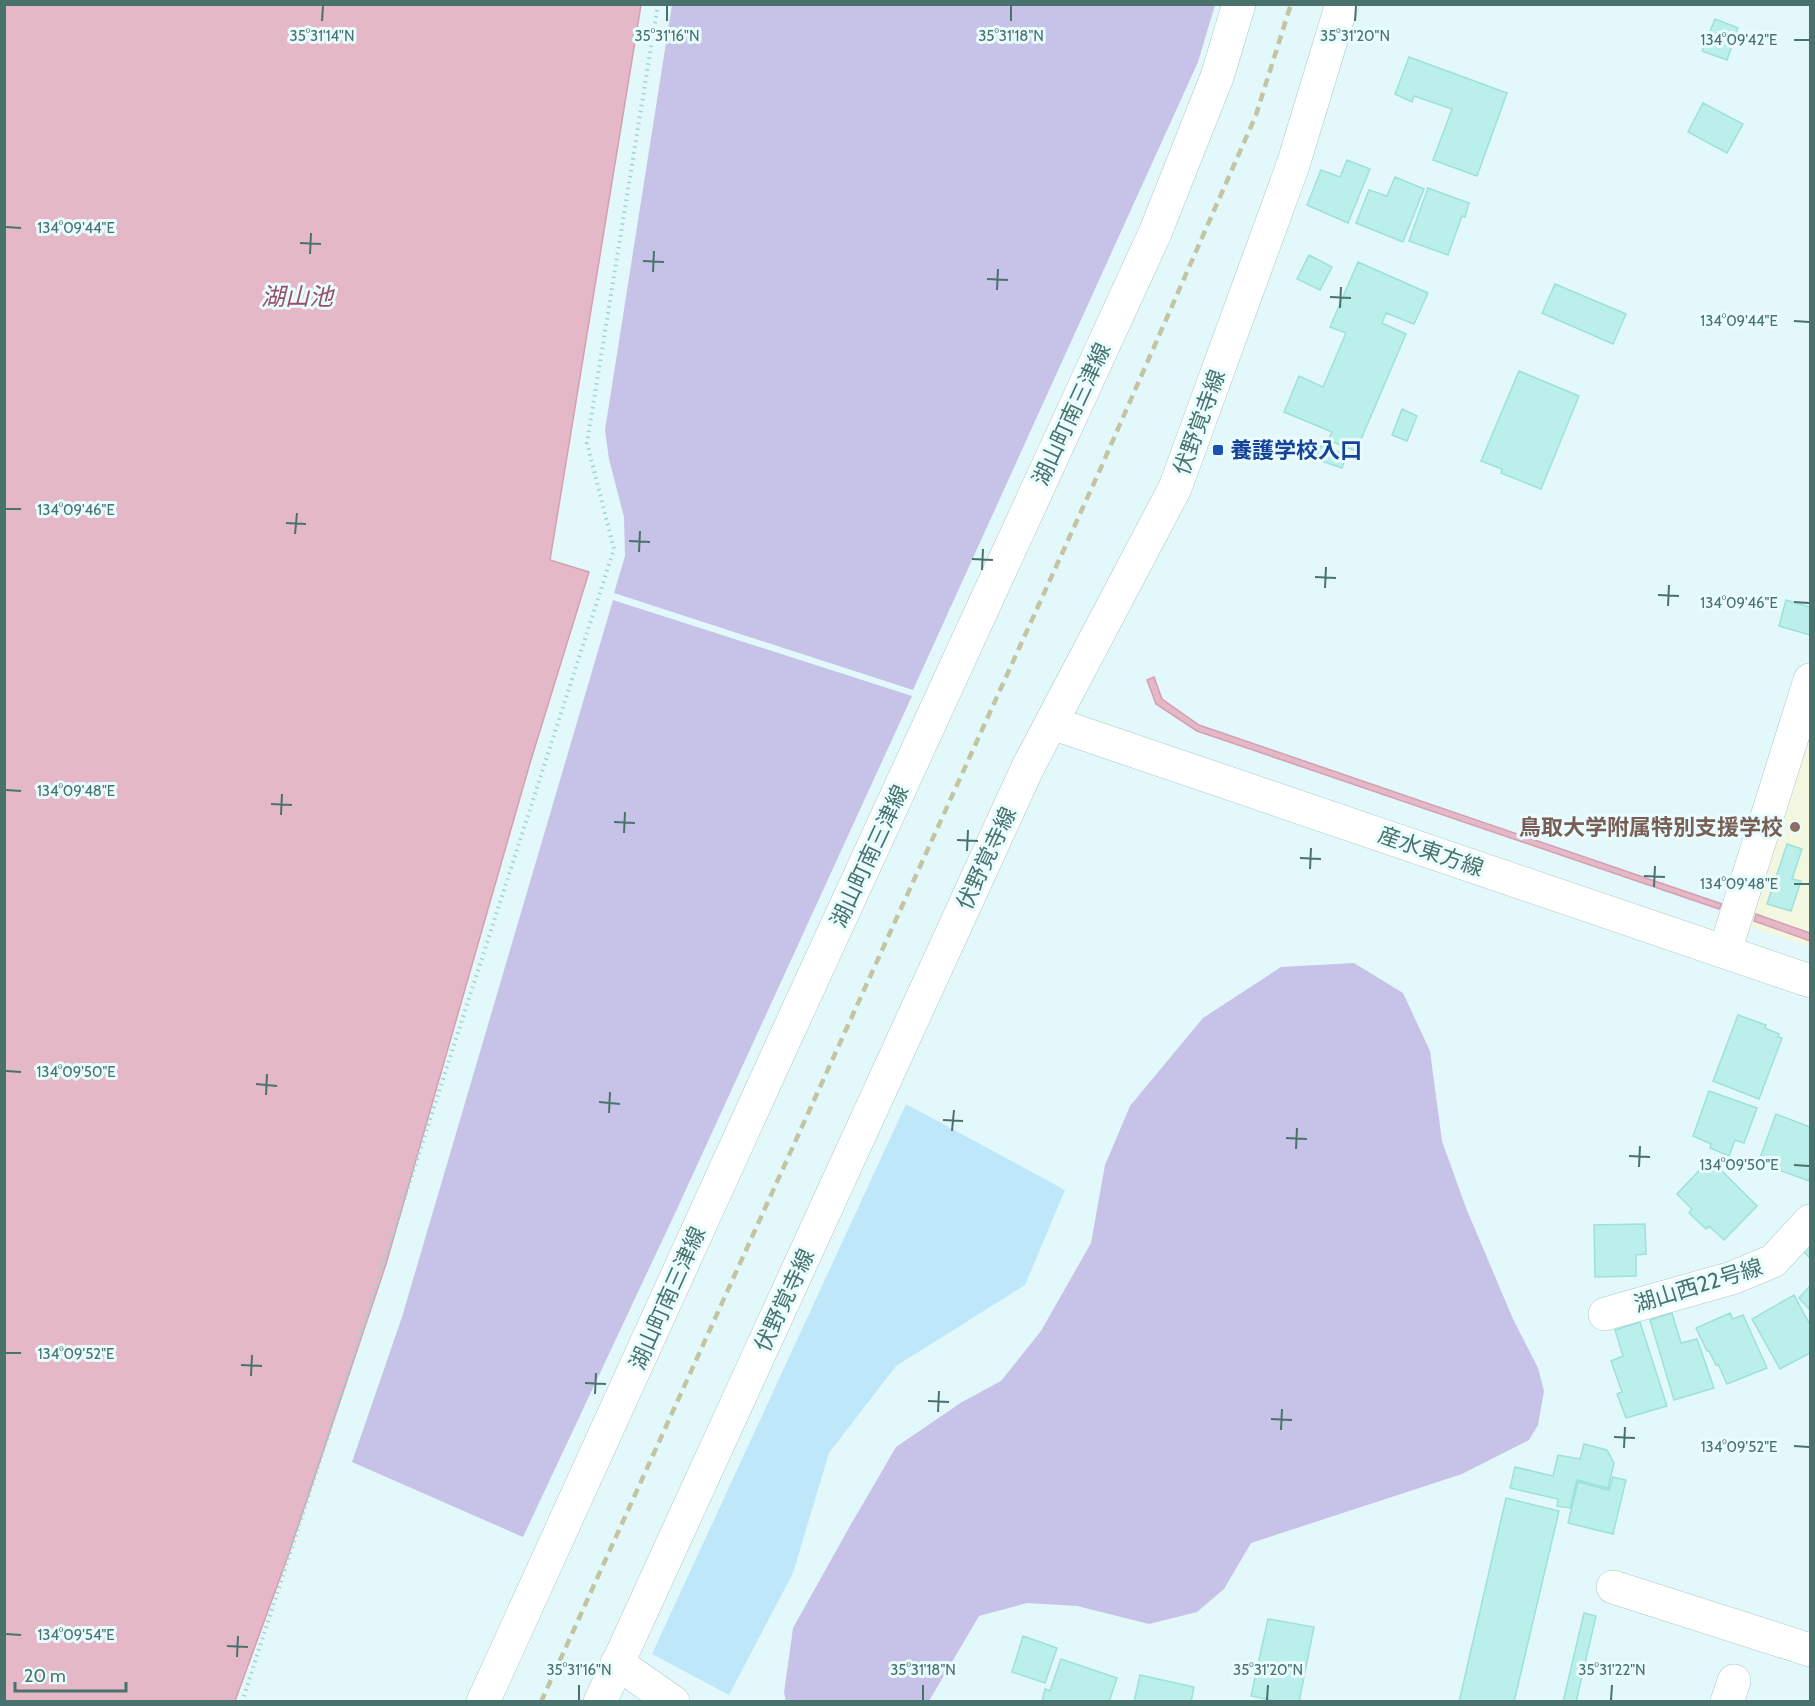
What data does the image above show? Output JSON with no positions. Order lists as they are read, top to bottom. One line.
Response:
{"streets":{"street":["湖山町南三津線","伏野覚寺線","産水東方線","湖山西22号線"]},"crossings":[["伏野覚寺線","産水東方線"]],"water":["湖山池"],"places":{"transit":["養護学校入口"],"other":["鳥取大学附属特別支援学校"]},"scale_bar":"20 m","coordinates":["35°31'14\"N","35°31'16\"N","35°31'18\"N","35°31'20\"N","134°09'42\"E","134°09'44\"E","134°09'46\"E","134°09'48\"E","134°09'50\"E","134°09'52\"E","134°09'54\"E","35°31'22\"N"]}
